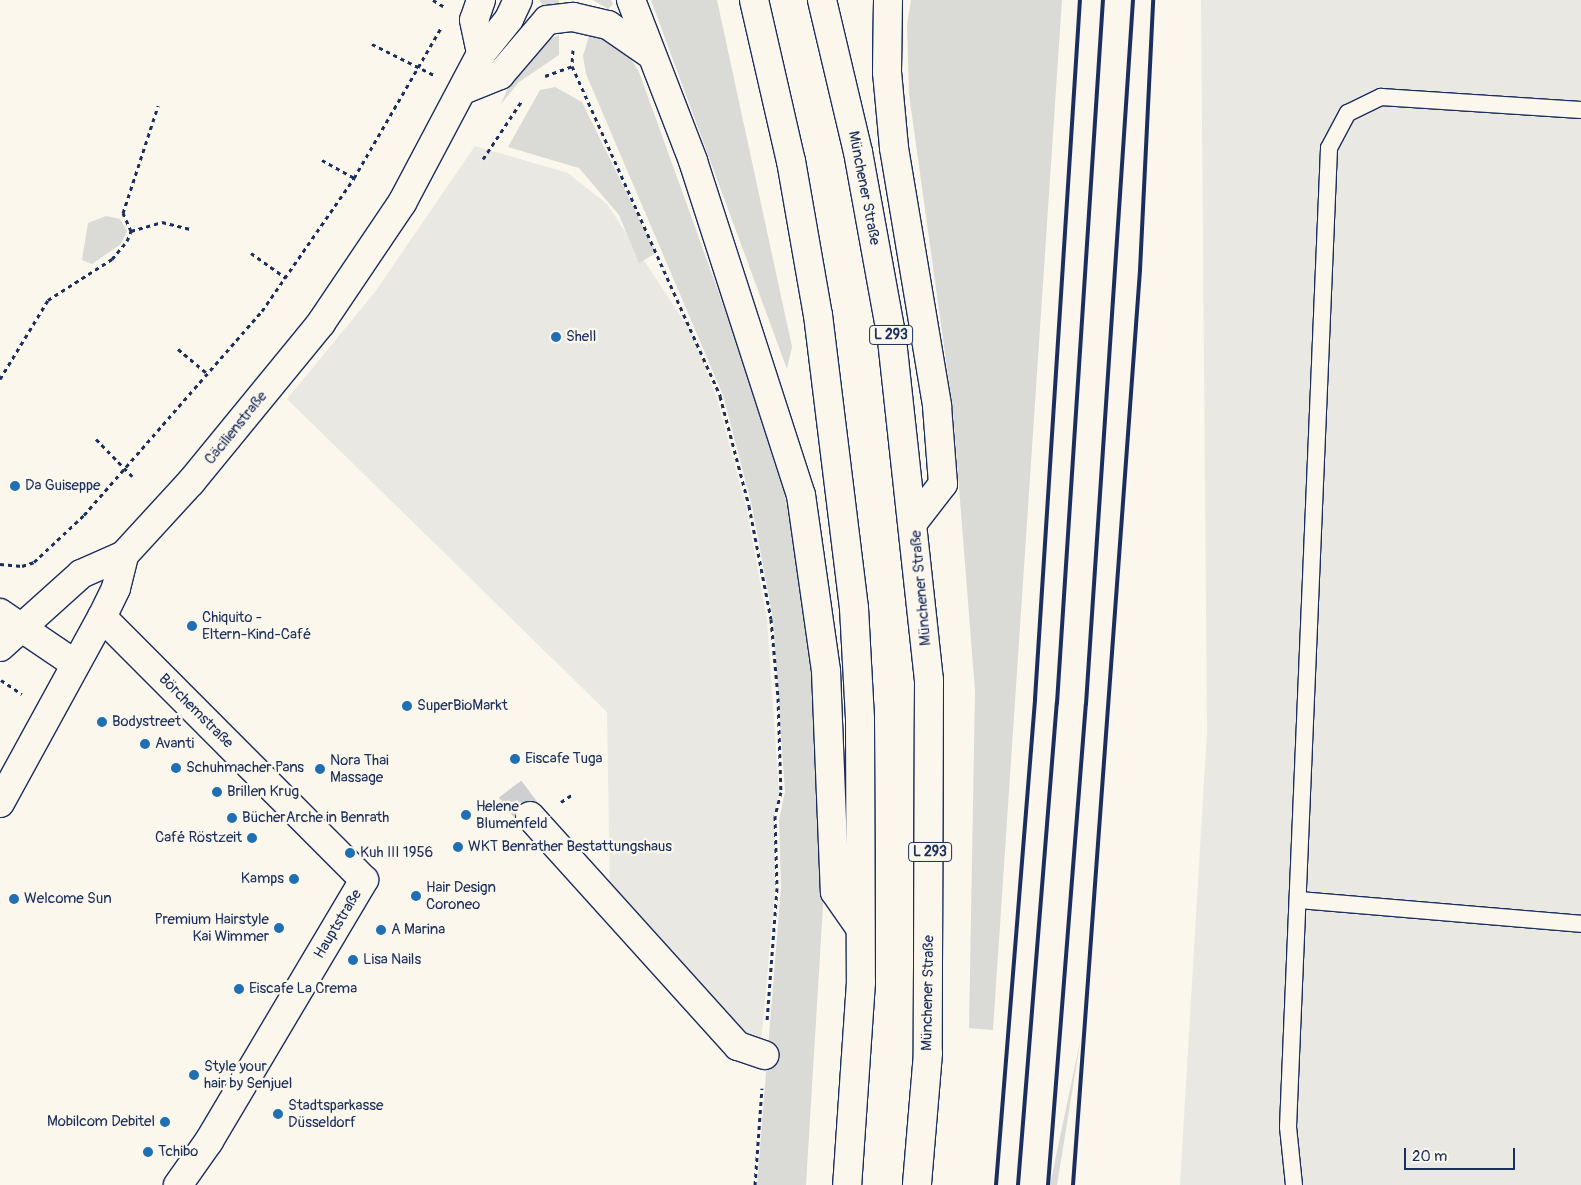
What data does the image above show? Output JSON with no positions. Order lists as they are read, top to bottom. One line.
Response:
{"streets":{"main road":["Münchener Straße","L 293","Cäcilienstraße","Börchemstraße","Hauptstraße"]},"crossings":[["Cäcilienstraße","Börchemstraße"],["Börchemstraße","Hauptstraße"]],"places":["Shell","Da Guiseppe","Chiquito - Eltern-Kind-Café","SuperBioMarkt","Bodystreet","Avanti","Eiscafe Tuga","Schuhmacher Pans","Nora Thai Massage","Brillen Krug","Helene Blumenfeld","BücherArche in Benrath","Café Röstzeit","WKT Benrather Bestattungshaus","Kuh III 1956","Kamps","Hair Design Coroneo","Welcome Sun","Premium Hairstyle Kai Wimmer","A Marina","Lisa Nails","Eiscafe La Crema","Style your hair by Senjuel","Stadtsparkasse Düsseldorf","Mobilcom Debitel","Tchibo"],"scale_bar":"20 m"}
